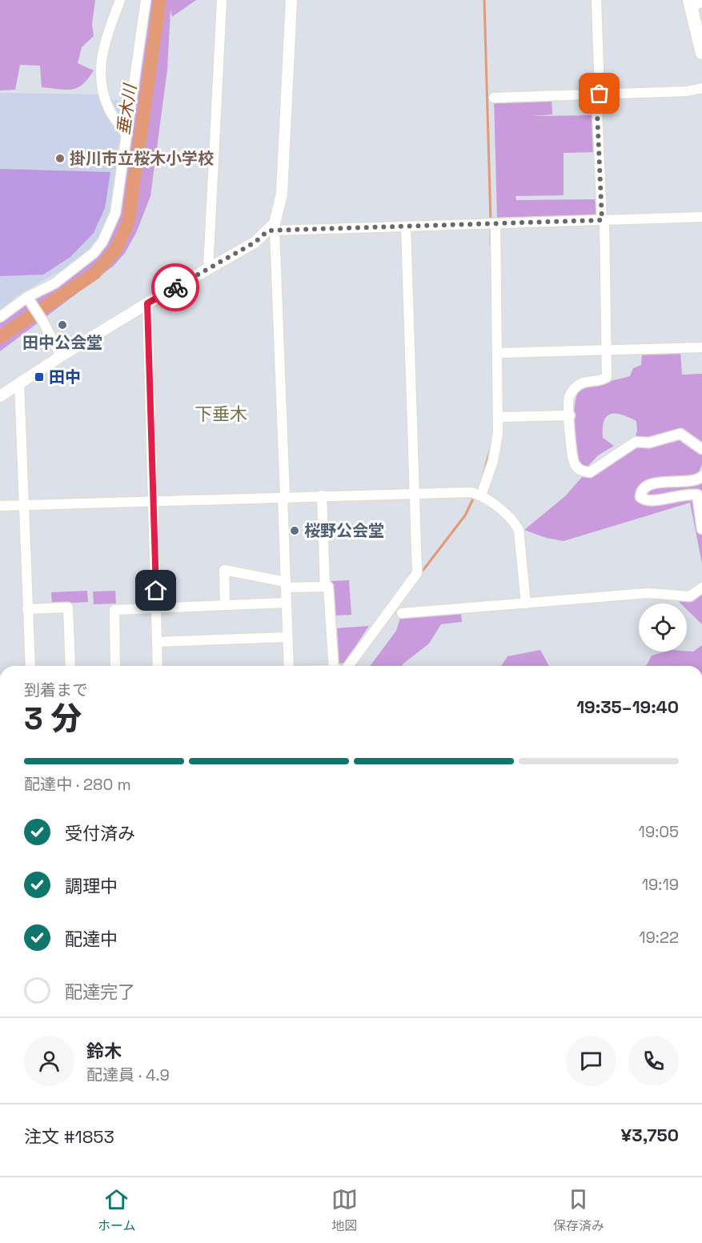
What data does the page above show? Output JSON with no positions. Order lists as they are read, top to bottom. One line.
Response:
{"districts":["下垂木"],"water":["垂木川"],"places":{"other":["掛川市立桜木小学校","田中公会堂","桜野公会堂"],"transit":["田中"]},"page":{"heading":["3 分","到着まで","19:35–19:40"],"panel":["鈴木","配達員 · 4.9","注文 #1853","¥3,750"],"bar":"配達中 · 280 m","list":[["受付済み","19:05"],["調理中","19:19"],["配達中","19:22"],"配達完了"],"tabs":["ホーム","地図","保存済み"]}}
